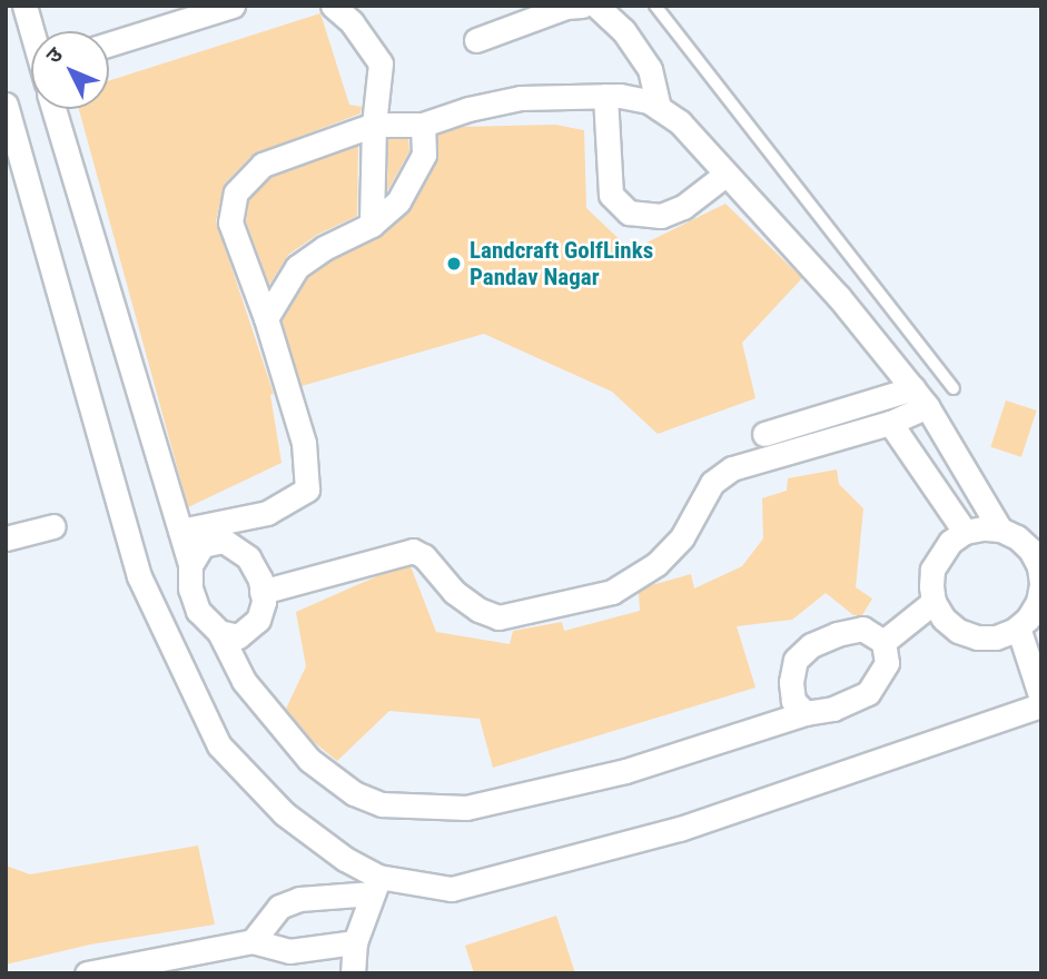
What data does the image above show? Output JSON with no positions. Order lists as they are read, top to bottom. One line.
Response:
{"places":["Landcraft GolfLinks Pandav Nagar"],"north":"top left"}
